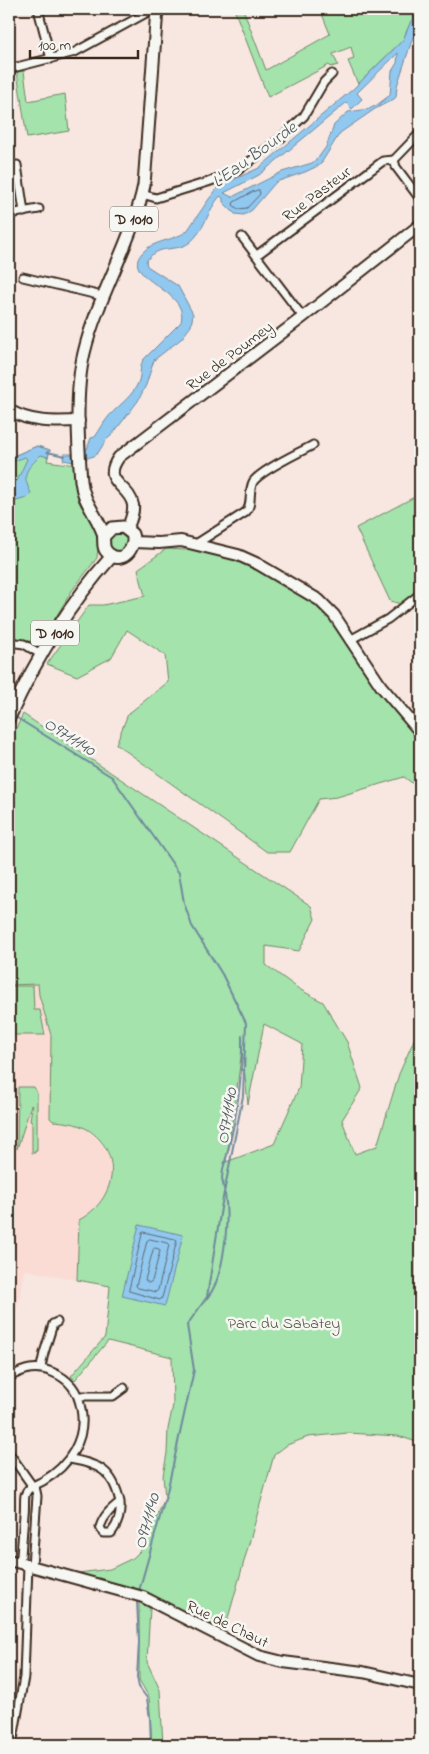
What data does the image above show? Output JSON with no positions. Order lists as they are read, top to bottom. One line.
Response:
{"streets":{"main road":["D 1010"],"street":["Rue Pasteur","Rue de Poumey","Rue de Chaut"]},"crossings":[["D 1010","Rue de Poumey"]],"water":["L'Eau Bourde","O9711140"],"parks":["Parc du Sabatey"],"scale_bar":"100 m"}
